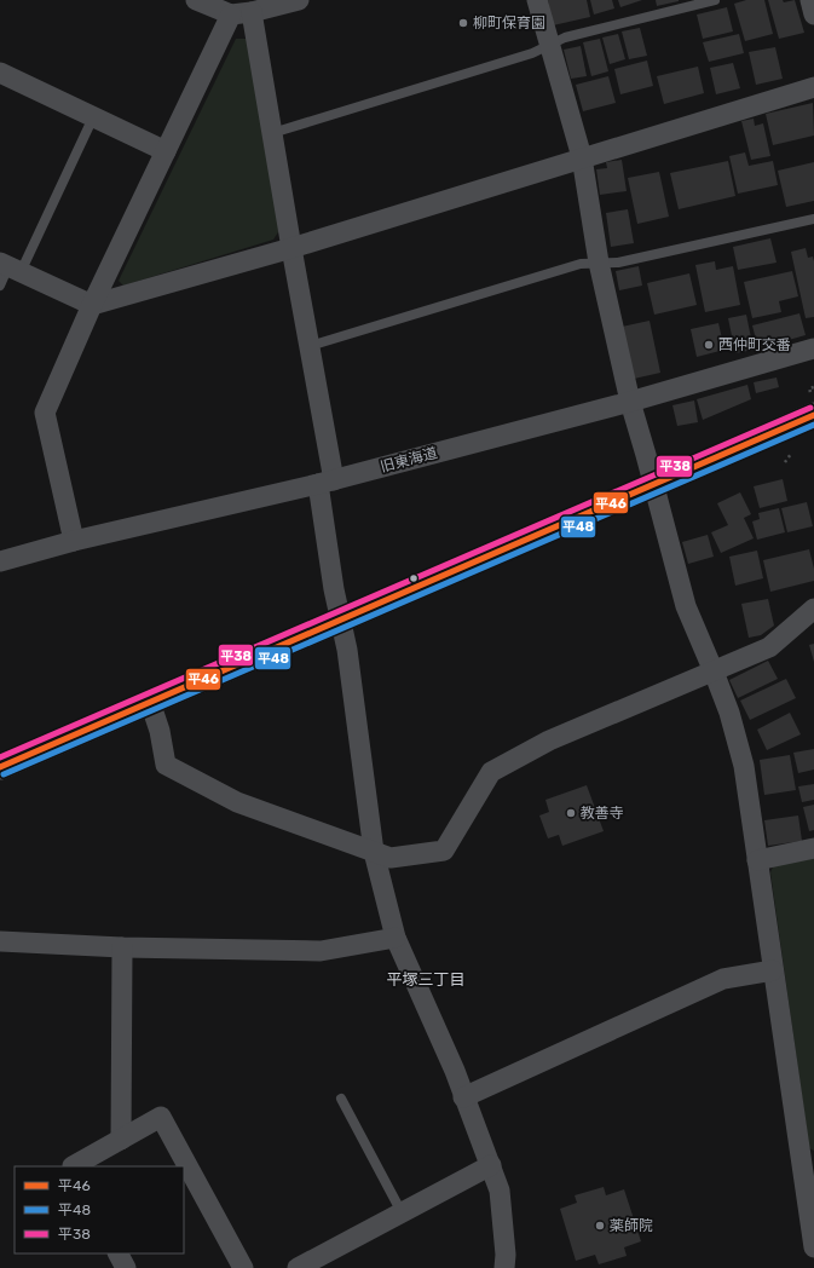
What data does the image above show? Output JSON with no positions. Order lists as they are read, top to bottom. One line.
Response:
{"streets":{"street":["旧東海道"]},"districts":["平塚三丁目"],"places":["柳町保育園","西仲町交番","教善寺","薬師院"],"lines":["transit line 平38","transit line 平46","transit line 平48"],"legend":["平46","平48","平38"]}
